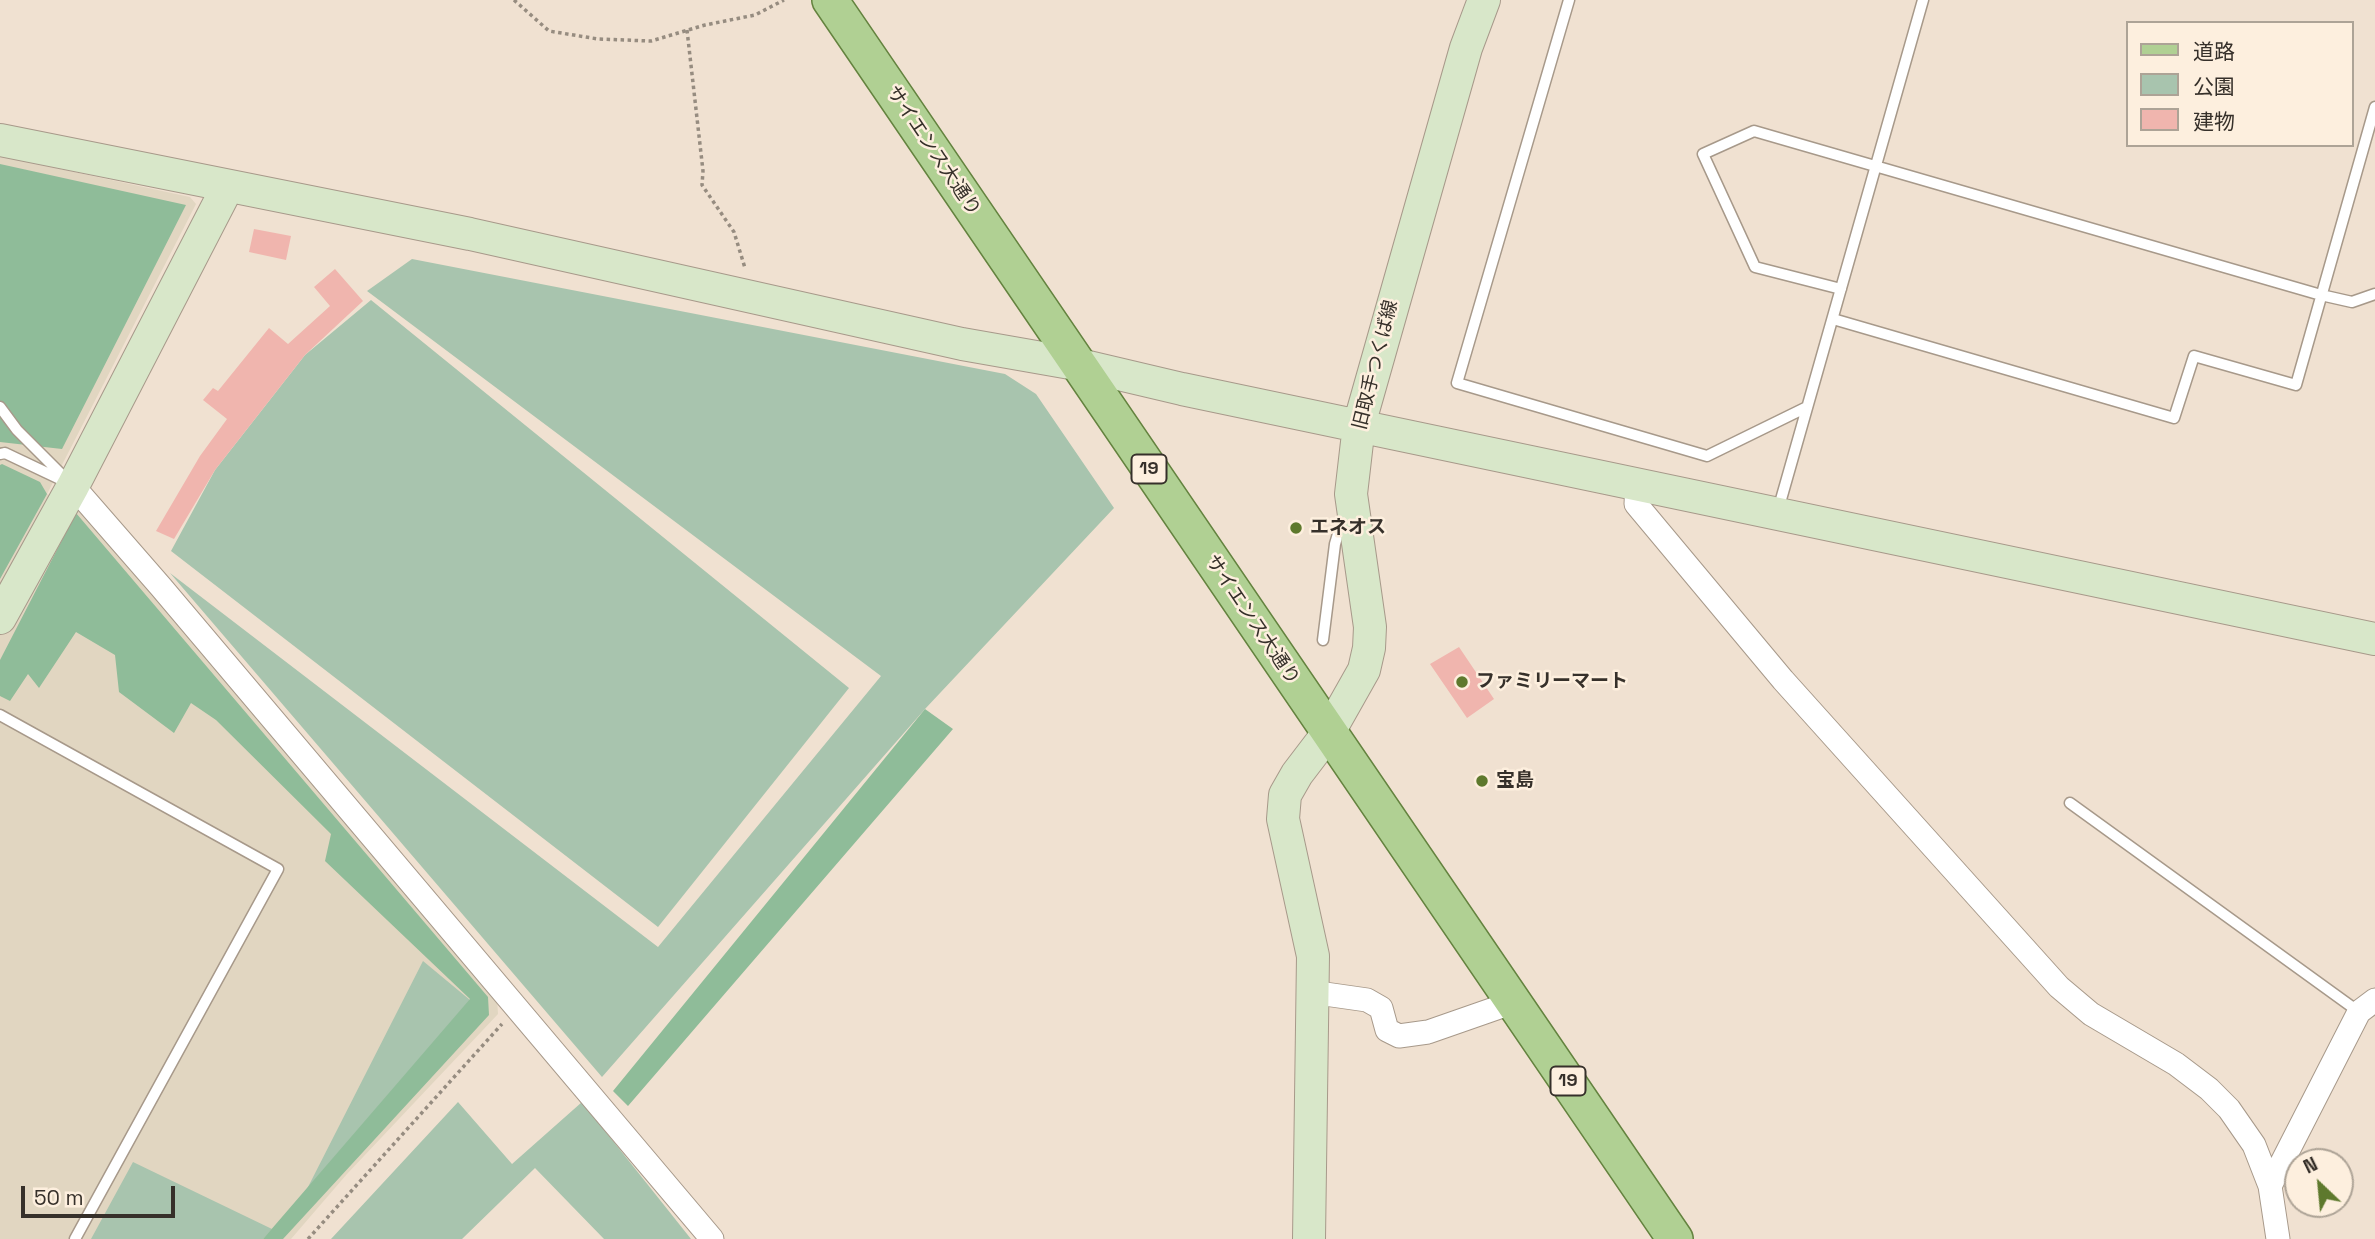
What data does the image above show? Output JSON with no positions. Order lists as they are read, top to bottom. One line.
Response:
{"streets":{"main road":["サイエンス大通り","19"],"street":["旧取手つくば線"]},"crossings":[["サイエンス大通り","旧取手つくば線"]],"places":["エネオス","ファミリーマート","宝島"],"legend":["道路","公園","建物"],"scale_bar":"50 m","north":"top left"}
